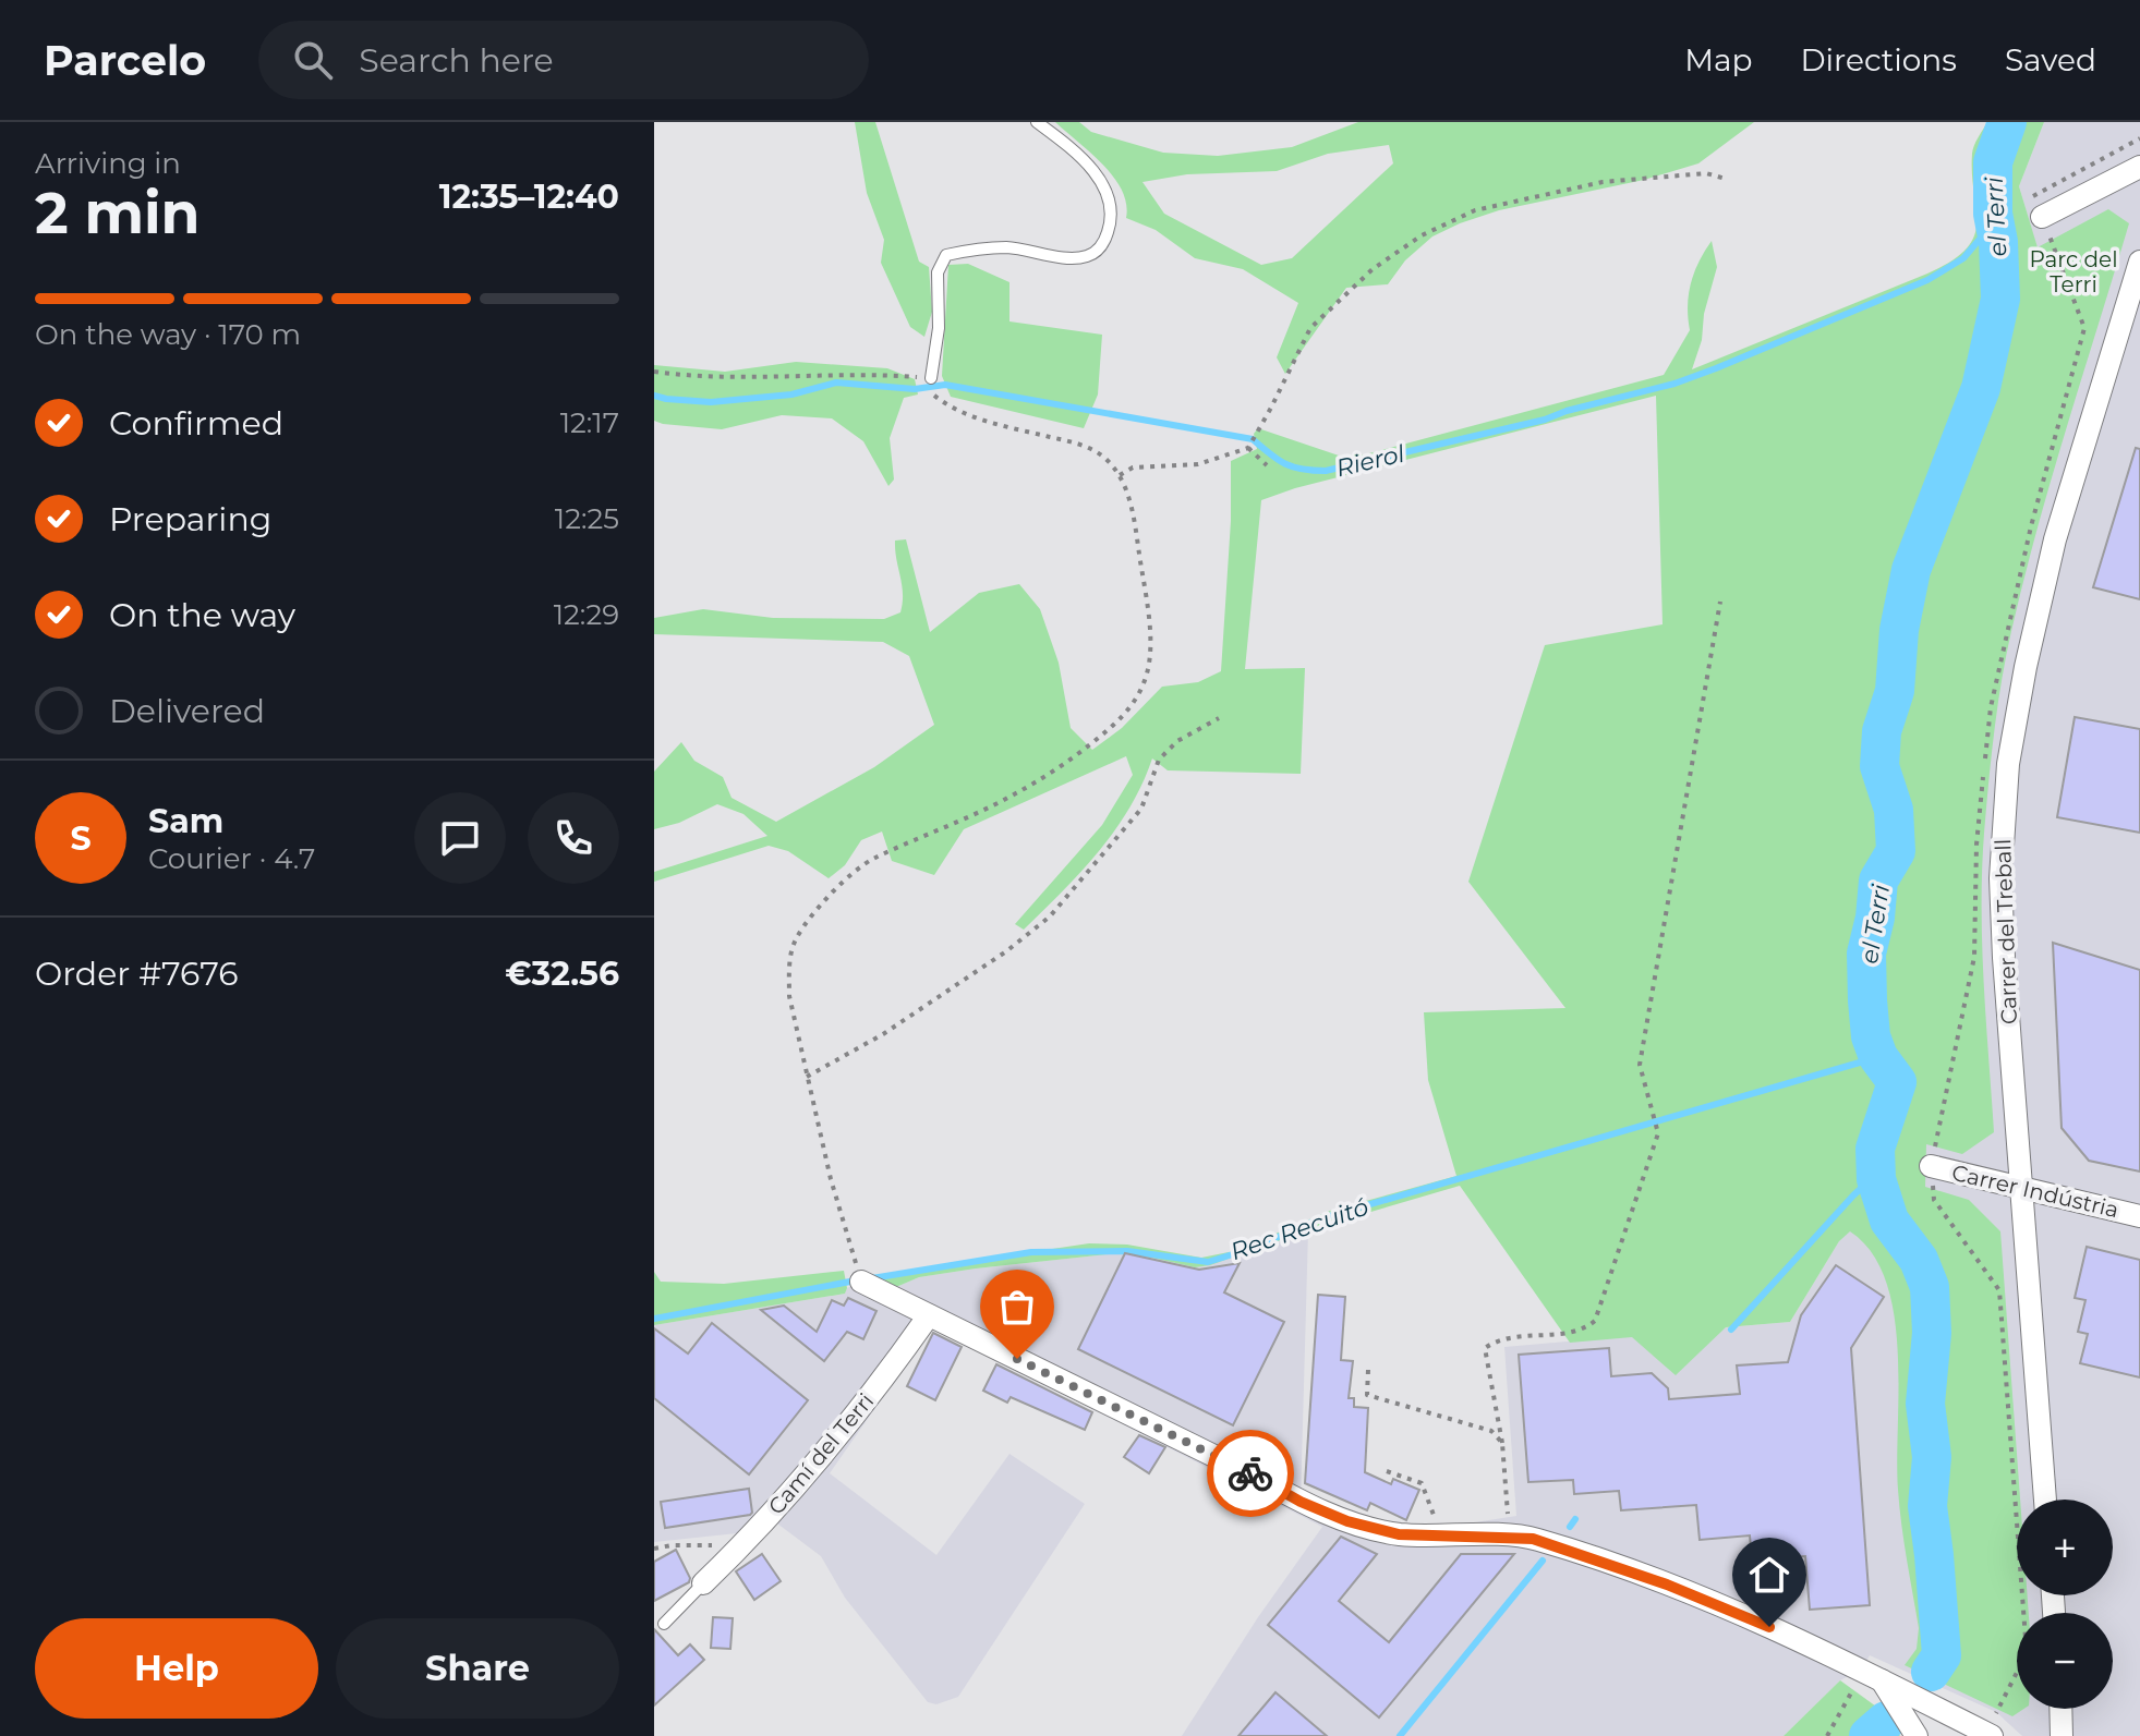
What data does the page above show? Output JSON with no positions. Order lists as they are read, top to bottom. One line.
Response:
{"streets":{"street":["Carrer del Treball","Carrer Indústria","Camí del Terri"]},"crossings":[["Carrer del Treball","Carrer Indústria"]],"water":["el Terri","Rierol","Rec Recuitó"],"parks":["Parc del Terri"],"page":{"header":"Parcelo","search":"Search here","nav":["Map","Directions","Saved"],"heading":["2 min","Arriving in","12:35–12:40"],"panel":["Sam","Courier · 4.7","Order #7676","€32.56"],"bar":"On the way · 170 m","list":[["Confirmed","12:17"],["Preparing","12:25"],["On the way","12:29"],"Delivered"],"round":"S","map_buttons":["+","−"],"buttons":["Help","Share"]}}
